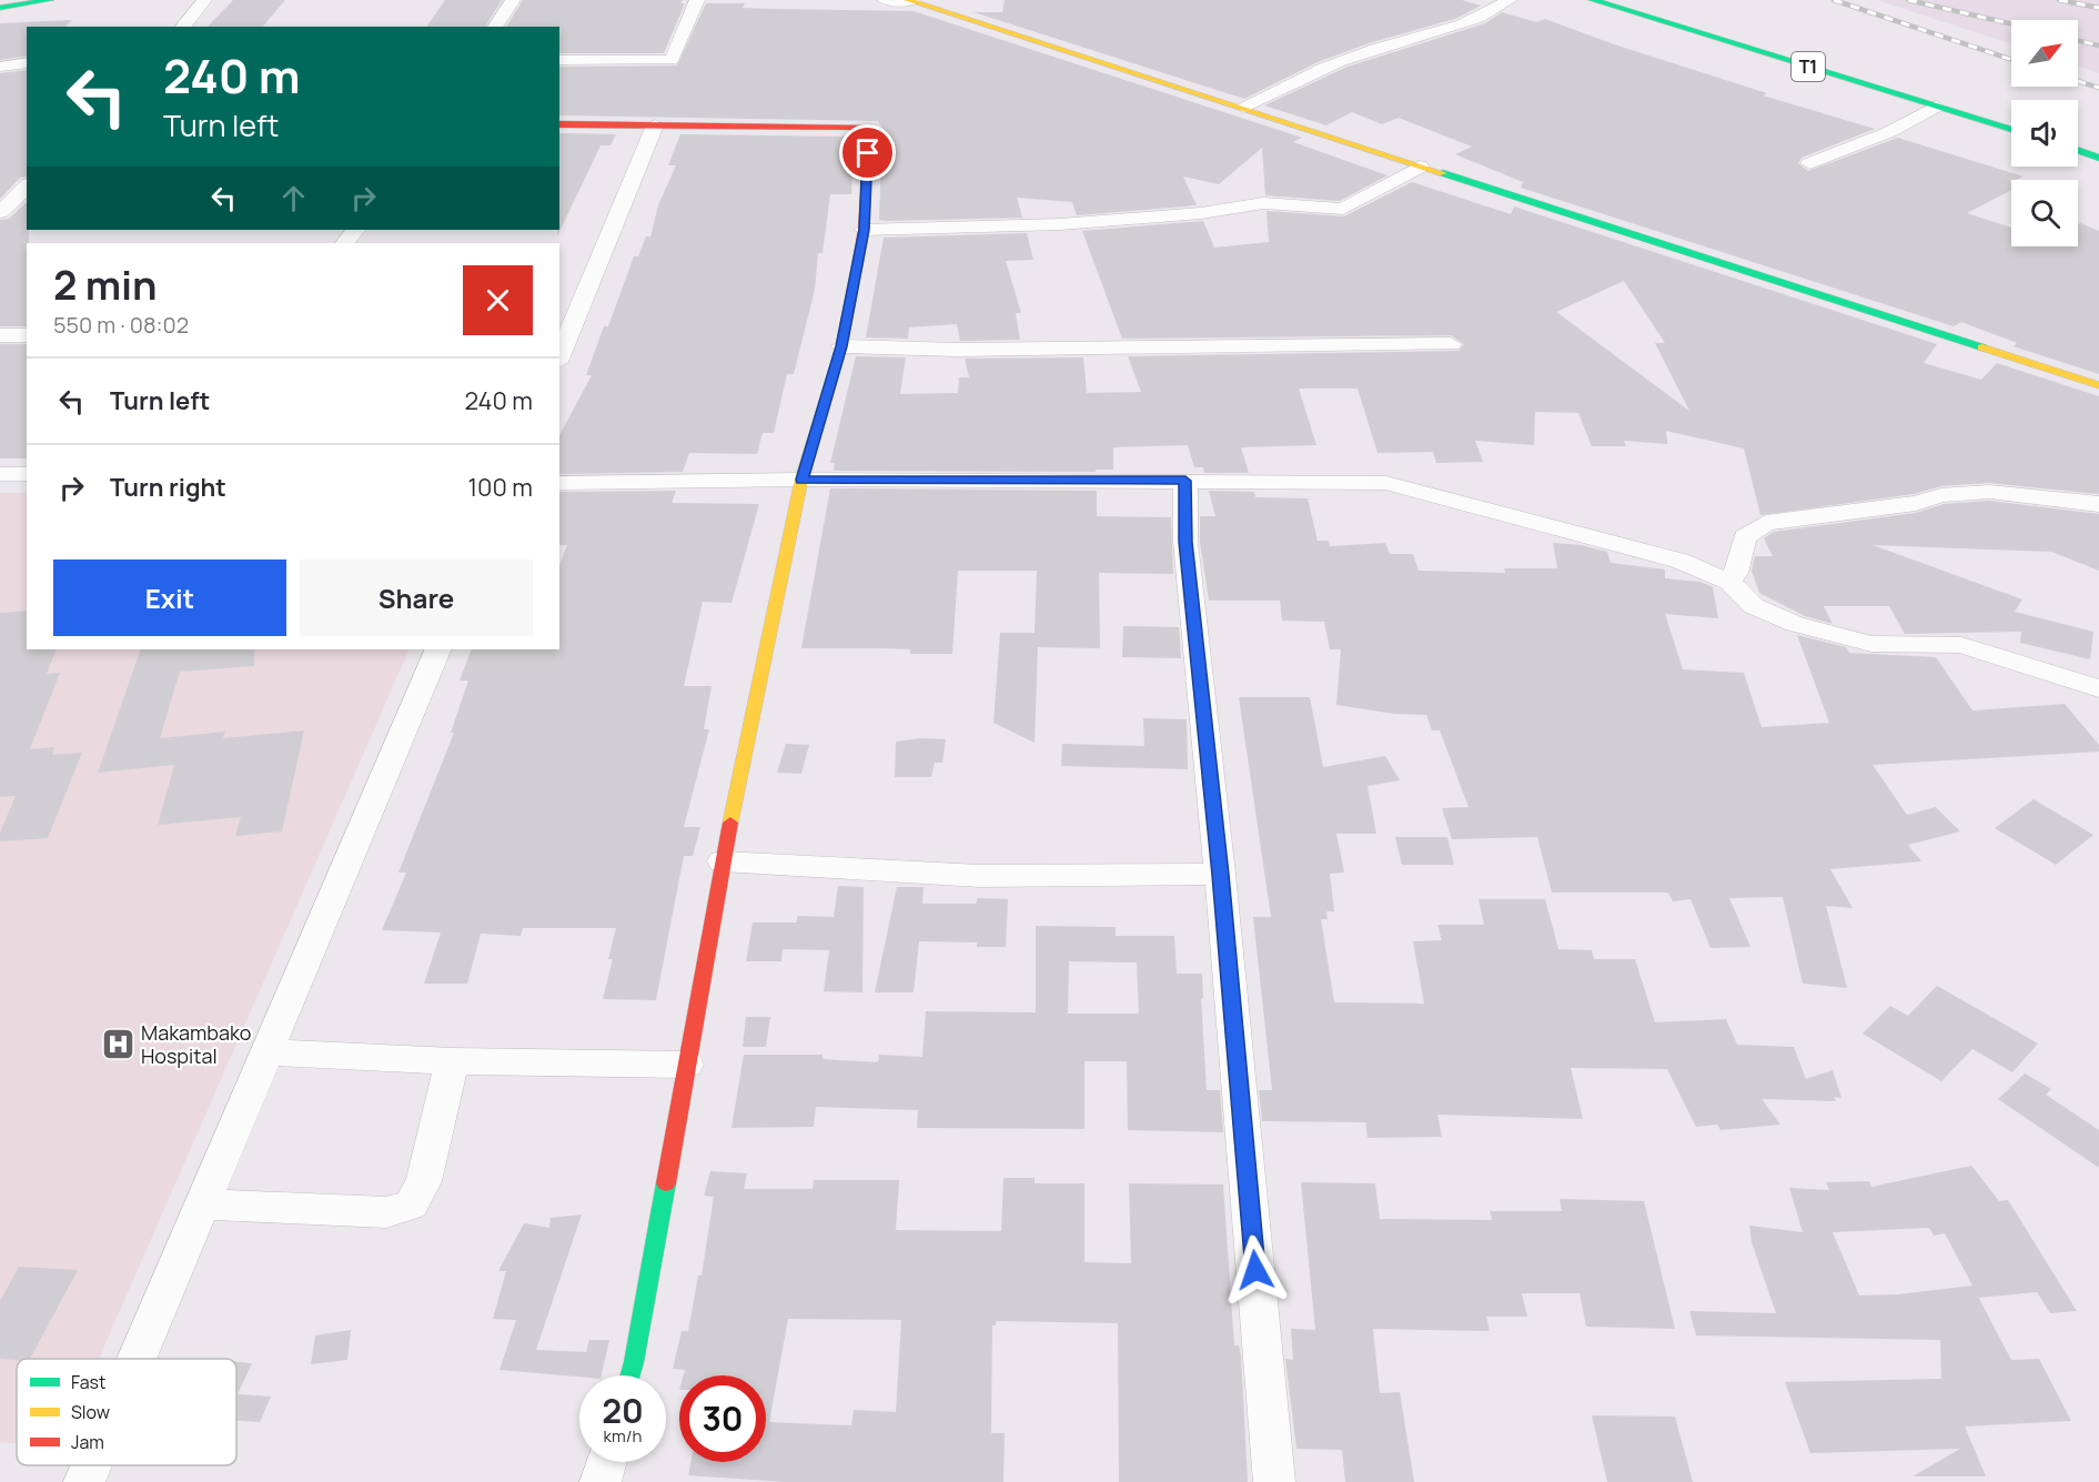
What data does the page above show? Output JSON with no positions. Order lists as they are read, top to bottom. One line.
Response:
{"streets":{"main road":["T1"]},"places":{"hospital":["Makambako Hospital"]},"legend":["Fast","Slow","Jam"],"north":"top right","page":{"turn":["240 m","Turn left"],"heading":["2 min","550 m · 08:02"],"list":[{"name":"Turn left","value":"240 m"},{"name":"Turn right","value":"100 m"}],"buttons":["Exit","Share"],"speed":"20 km/h","limit":"30"}}
